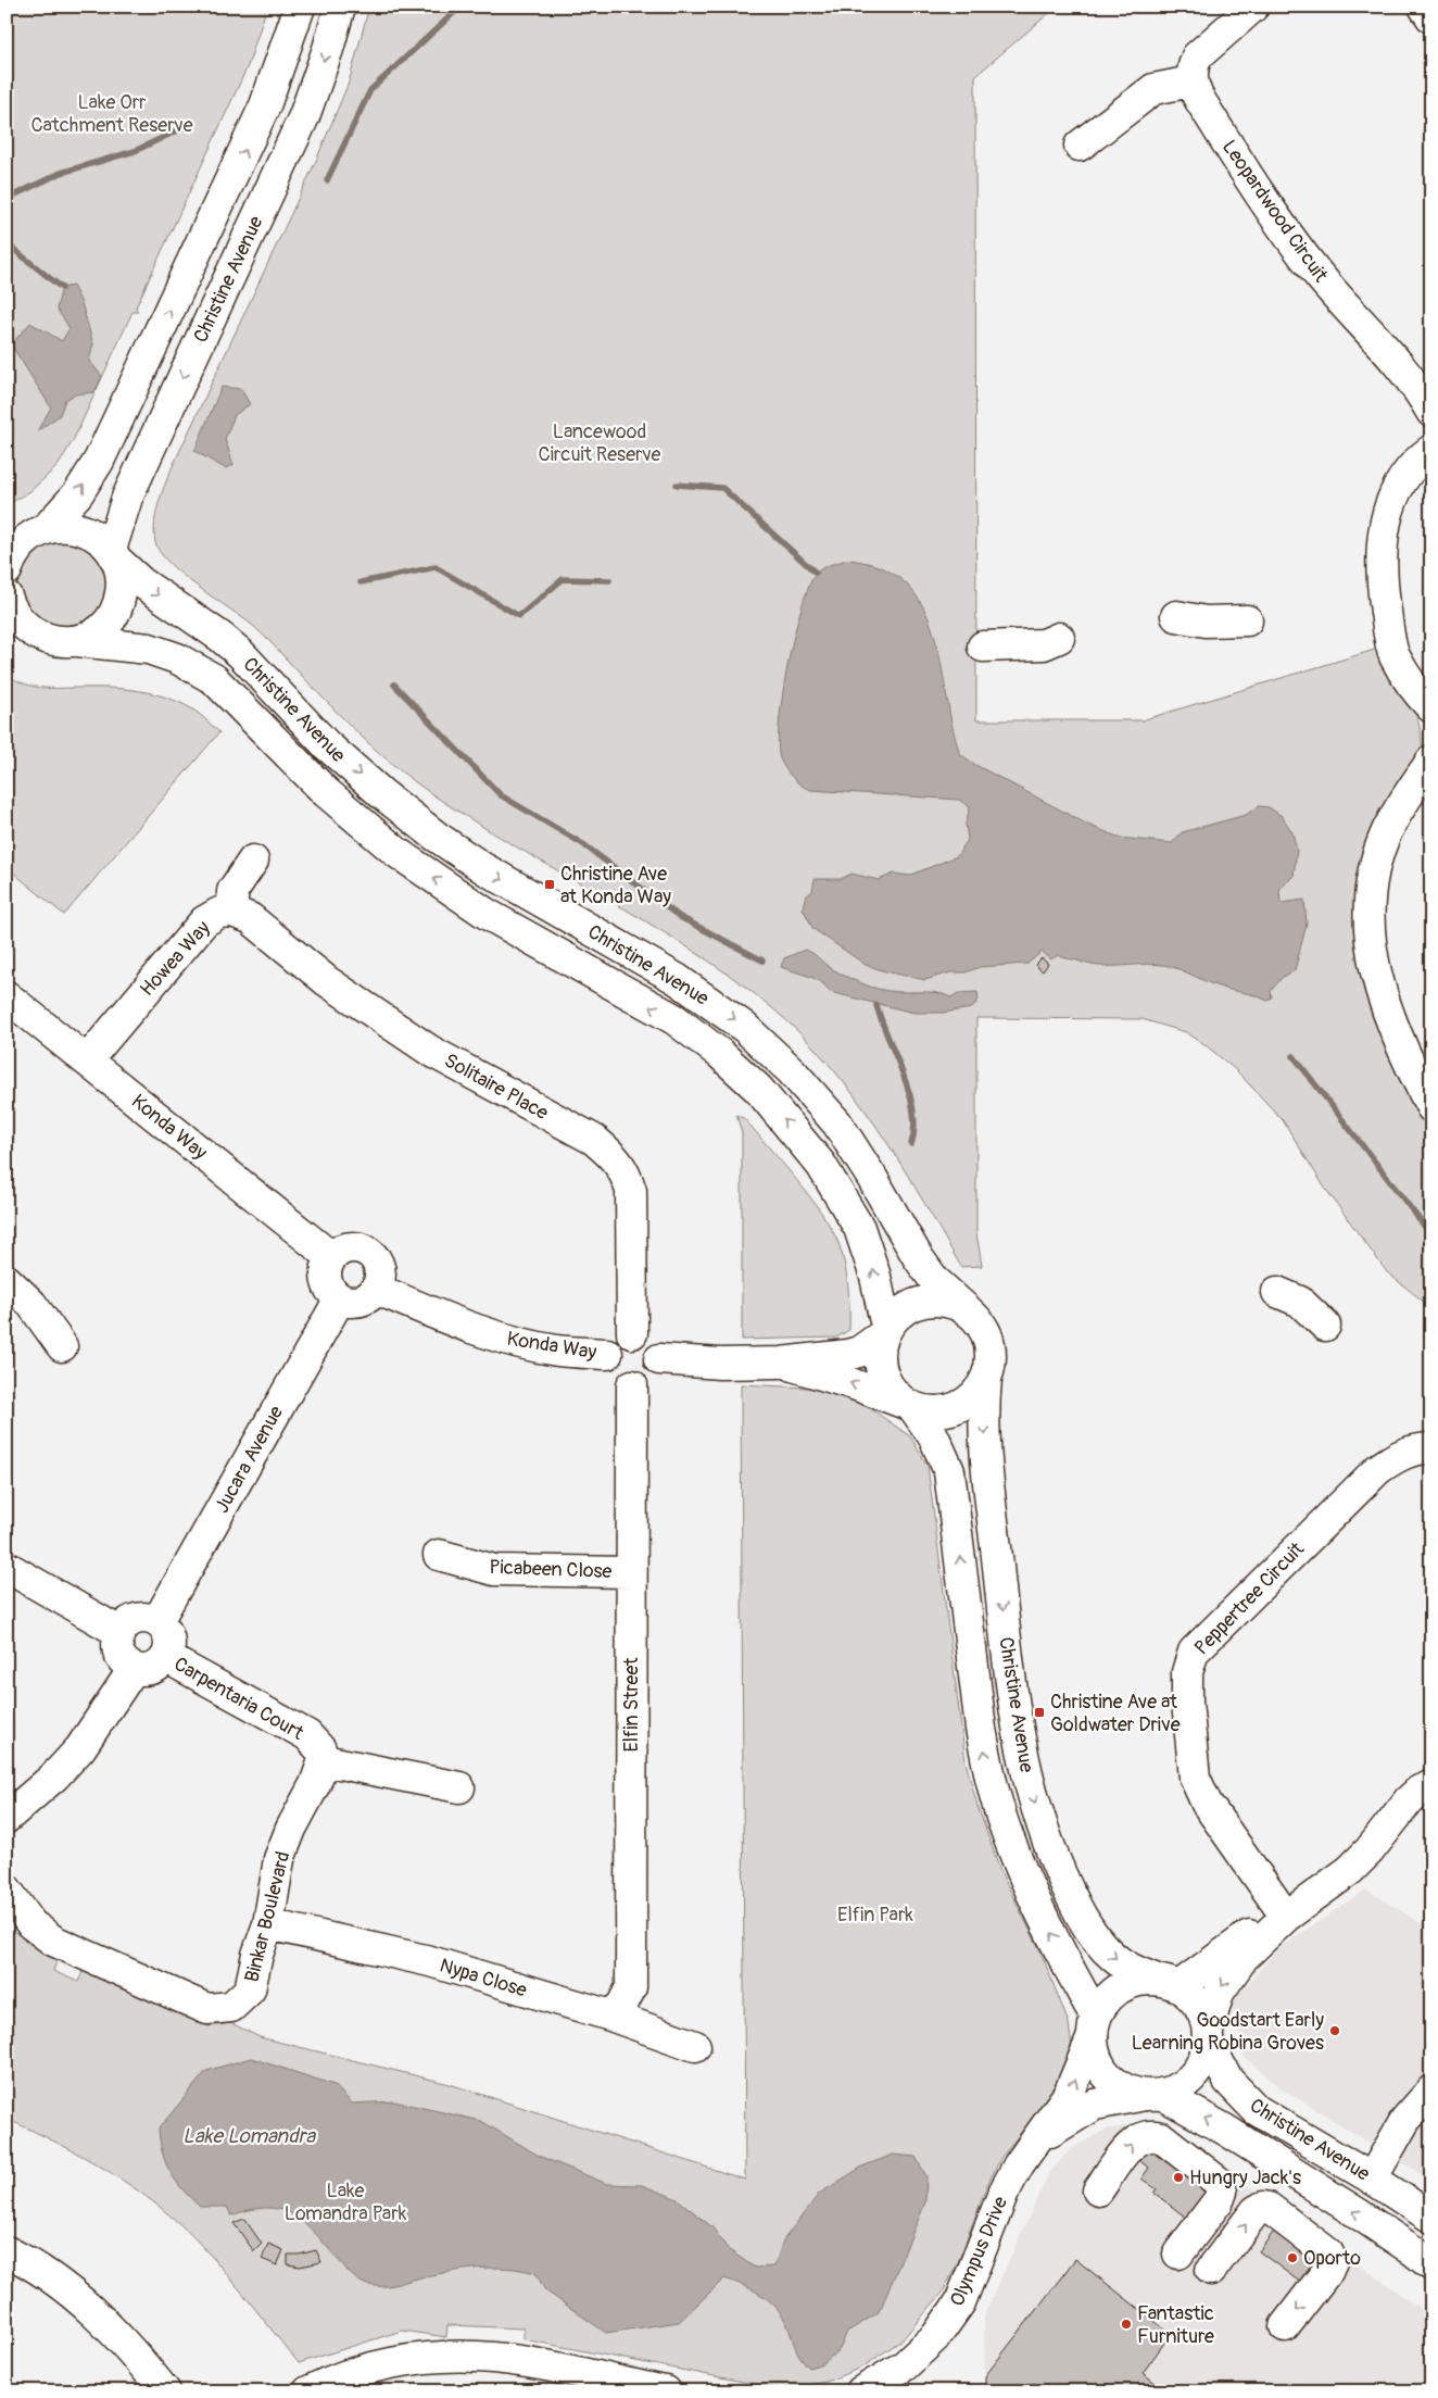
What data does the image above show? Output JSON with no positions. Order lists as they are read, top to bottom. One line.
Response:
{"streets":{"street":["Leopardwood Circuit","Christine Avenue","Howea Way","Solitaire Place","Konda Way","Jucara Avenue","Picabeen Close","Peppertree Circuit","Carpentaria Court","Elfin Street","Binkar Boulevard","Nypa Close","Olympus Drive"]},"crossings":[["Christine Avenue","Olympus Drive"],["Howea Way","Solitaire Place"],["Howea Way","Konda Way"],["Solitaire Place","Konda Way"],["Solitaire Place","Elfin Street"],["Konda Way","Jucara Avenue"],["Konda Way","Elfin Street"],["Jucara Avenue","Carpentaria Court"],["Picabeen Close","Elfin Street"],["Carpentaria Court","Binkar Boulevard"],["Elfin Street","Nypa Close"],["Binkar Boulevard","Nypa Close"]],"water":["Lake Lomandra"],"parks":["Lake Orr Catchment Reserve","Lancewood Circuit Reserve","Elfin Park","Lake Lomandra Park"],"places":{"transit":["Christine Ave at Konda Way","Christine Ave at Goldwater Drive"],"other":["Goodstart Early Learning Robina Groves","Hungry Jack's","Oporto","Fantastic Furniture"]}}
